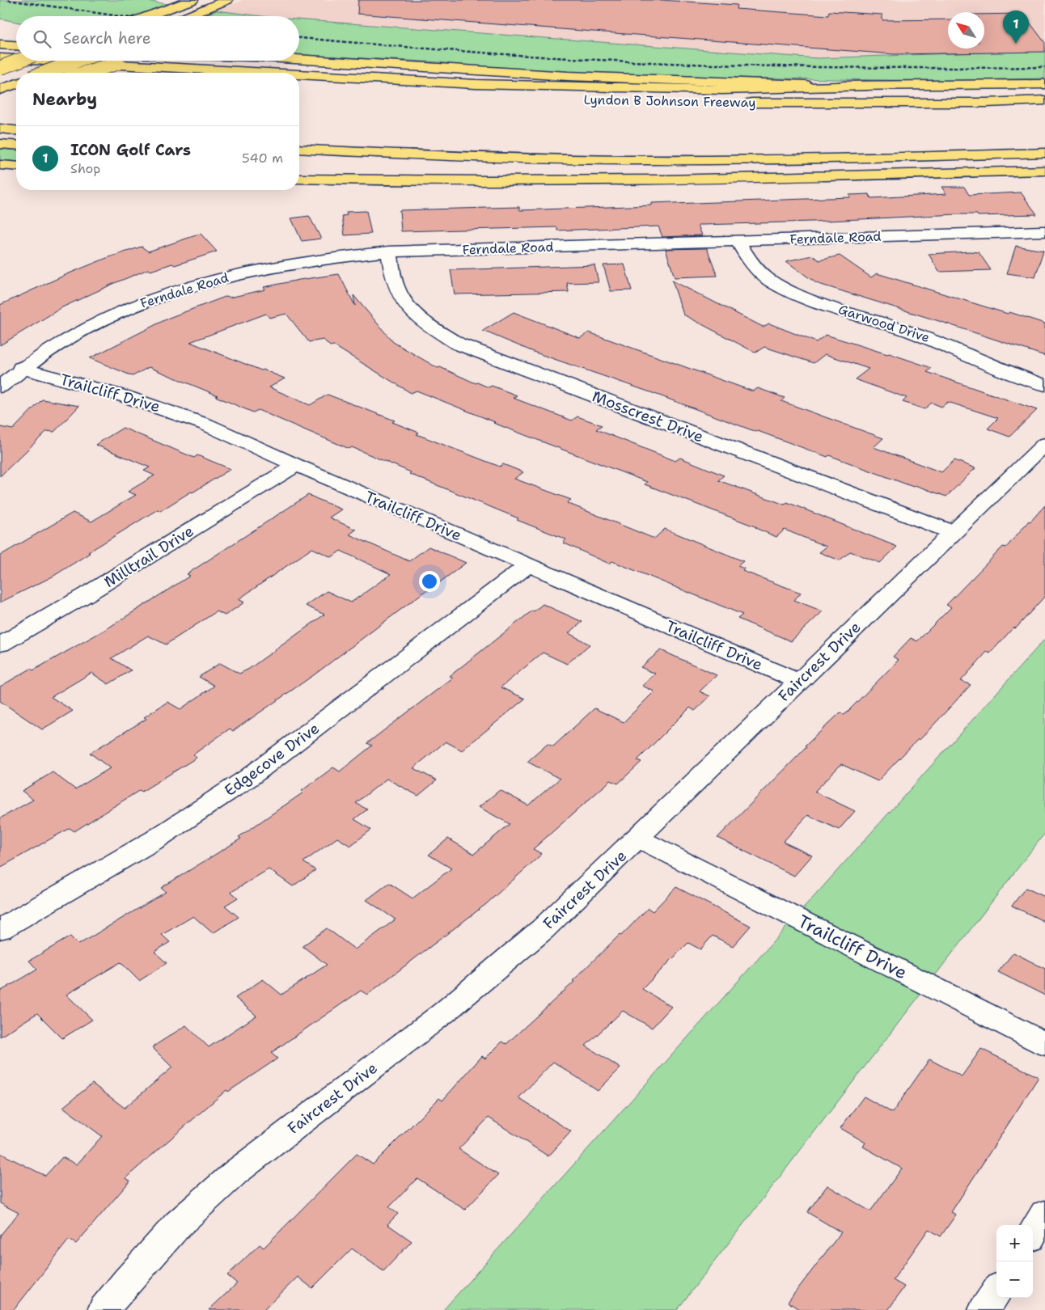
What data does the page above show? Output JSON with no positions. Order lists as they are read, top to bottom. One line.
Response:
{"streets":{"main road":["Lyndon B Johnson Freeway"],"street":["Ferndale Road","Garwood Drive","Trailcliff Drive","Mosscrest Drive","Milltrail Drive","Faircrest Drive","Edgecove Drive"]},"crossings":[["Ferndale Road","Garwood Drive"],["Ferndale Road","Trailcliff Drive"],["Ferndale Road","Mosscrest Drive"],["Trailcliff Drive","Milltrail Drive"],["Trailcliff Drive","Faircrest Drive"],["Trailcliff Drive","Edgecove Drive"],["Mosscrest Drive","Faircrest Drive"]],"north":"top left","page":{"pins":"1","search":"Search here","heading":"Nearby","list":[{"mark":"1","name":"ICON Golf Cars","note":"Shop","value":"540 m"}],"map_buttons":["+","−"]}}
